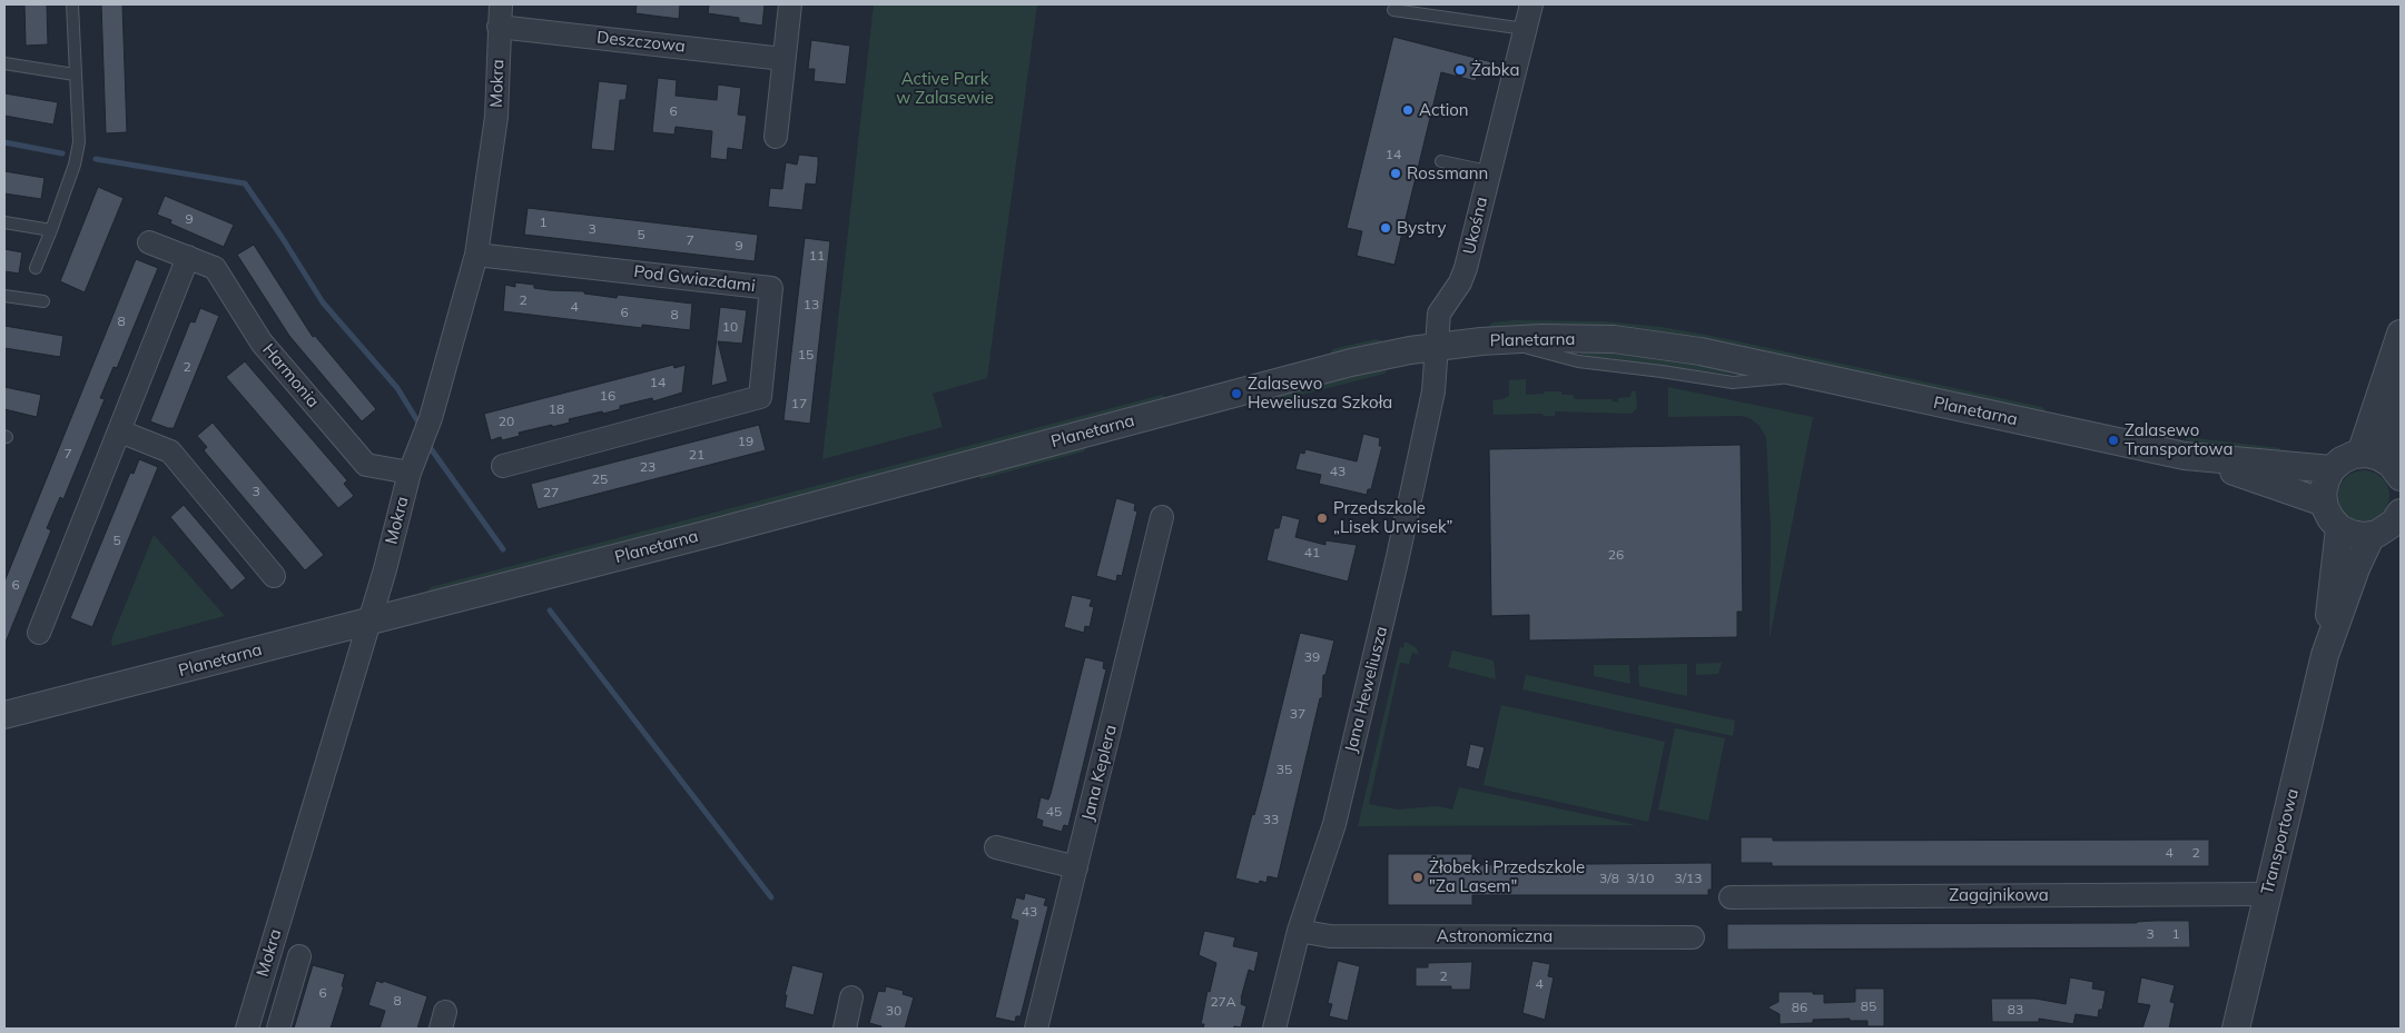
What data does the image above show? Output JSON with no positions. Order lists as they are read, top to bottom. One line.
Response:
{"streets":{"street":["Deszczowa","Mokra","Ukośna","Pod Gwiazdami","Planetarna","Harmonia","Jana Heweliusza","Jana Keplera","Transportowa","Zagajnikowa","Astronomiczna"]},"crossings":[["Deszczowa","Mokra"],["Mokra","Pod Gwiazdami"],["Mokra","Planetarna"],["Mokra","Harmonia"],["Ukośna","Planetarna"],["Ukośna","Jana Heweliusza"],["Planetarna","Jana Heweliusza"],["Jana Heweliusza","Astronomiczna"],["Transportowa","Zagajnikowa"]],"parks":["Active Park w Zalasewie"],"places":["Żabka","Action","Rossmann","Bystry","Zalasewo Heweliusza Szkoła","Zalasewo Transportowa","Przedszkole „Lisek Urwisek”","Żłobek i Przedszkole \"Za Lasem\""],"house_numbers":["6","14","9","1","3","5","7","9","11","2","13","4","6","8","8","10","15","2","14","16","17","18","20","19","7","21","23","43","25","3","27","5","41","26","6","39","37","35","45","33","4","2","3/8","3/10","3/13","43","3","1","2","4","6","8","27A","85","86","83","30"]}
